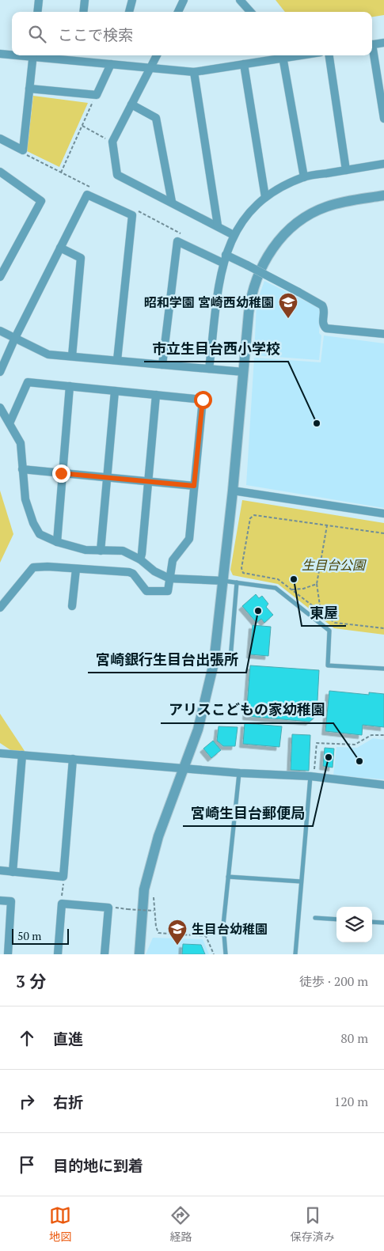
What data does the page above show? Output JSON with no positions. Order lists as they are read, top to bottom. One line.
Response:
{"parks":["生目台公園"],"places":{"school or university":["昭和学園 宮崎西幼稚園","生目台幼稚園"],"other":["市立生目台西小学校","東屋","宮崎銀行生目台出張所","宮崎生目台郵便局","アリスこどもの家幼稚園"]},"scale_bar":"50 m","page":{"search":"ここで検索","scale":"50 m","heading":["3 分","徒歩 · 200 m"],"list":[["直進","80 m"],["右折","120 m"],"目的地に到着"],"nav":["地図","経路","保存済み"]}}
